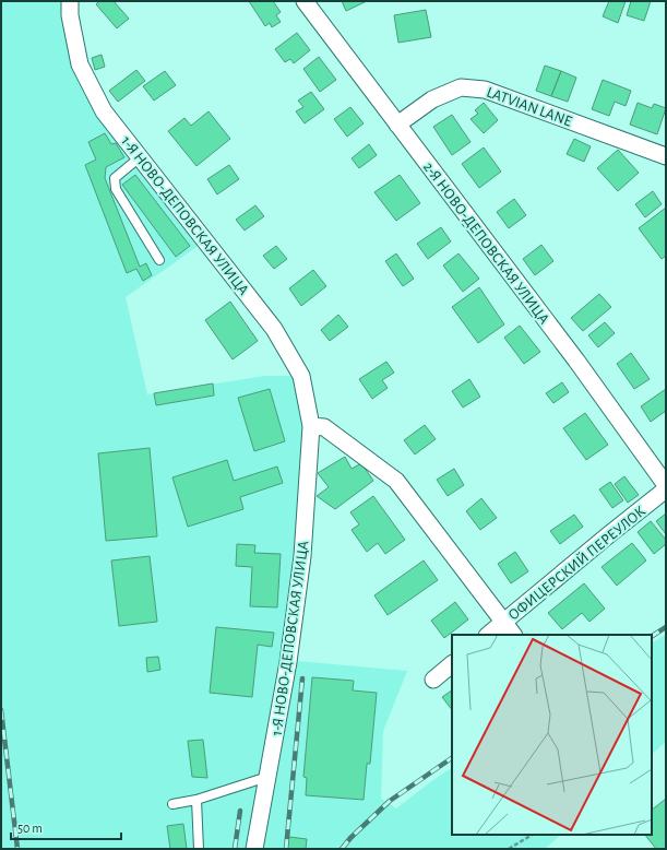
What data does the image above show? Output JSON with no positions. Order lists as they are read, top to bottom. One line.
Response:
{"streets":{"street":["LATVIAN LANE","1-Я НОВО-ДЕПОВСКАЯ УЛИЦА","2-Я НОВО-ДЕПОВСКАЯ УЛИЦА","ОФИЦЕРСКИЙ ПЕРЕУЛОК"]},"crossings":[["LATVIAN LANE","2-Я НОВО-ДЕПОВСКАЯ УЛИЦА"]],"scale_bar":"50 m"}
